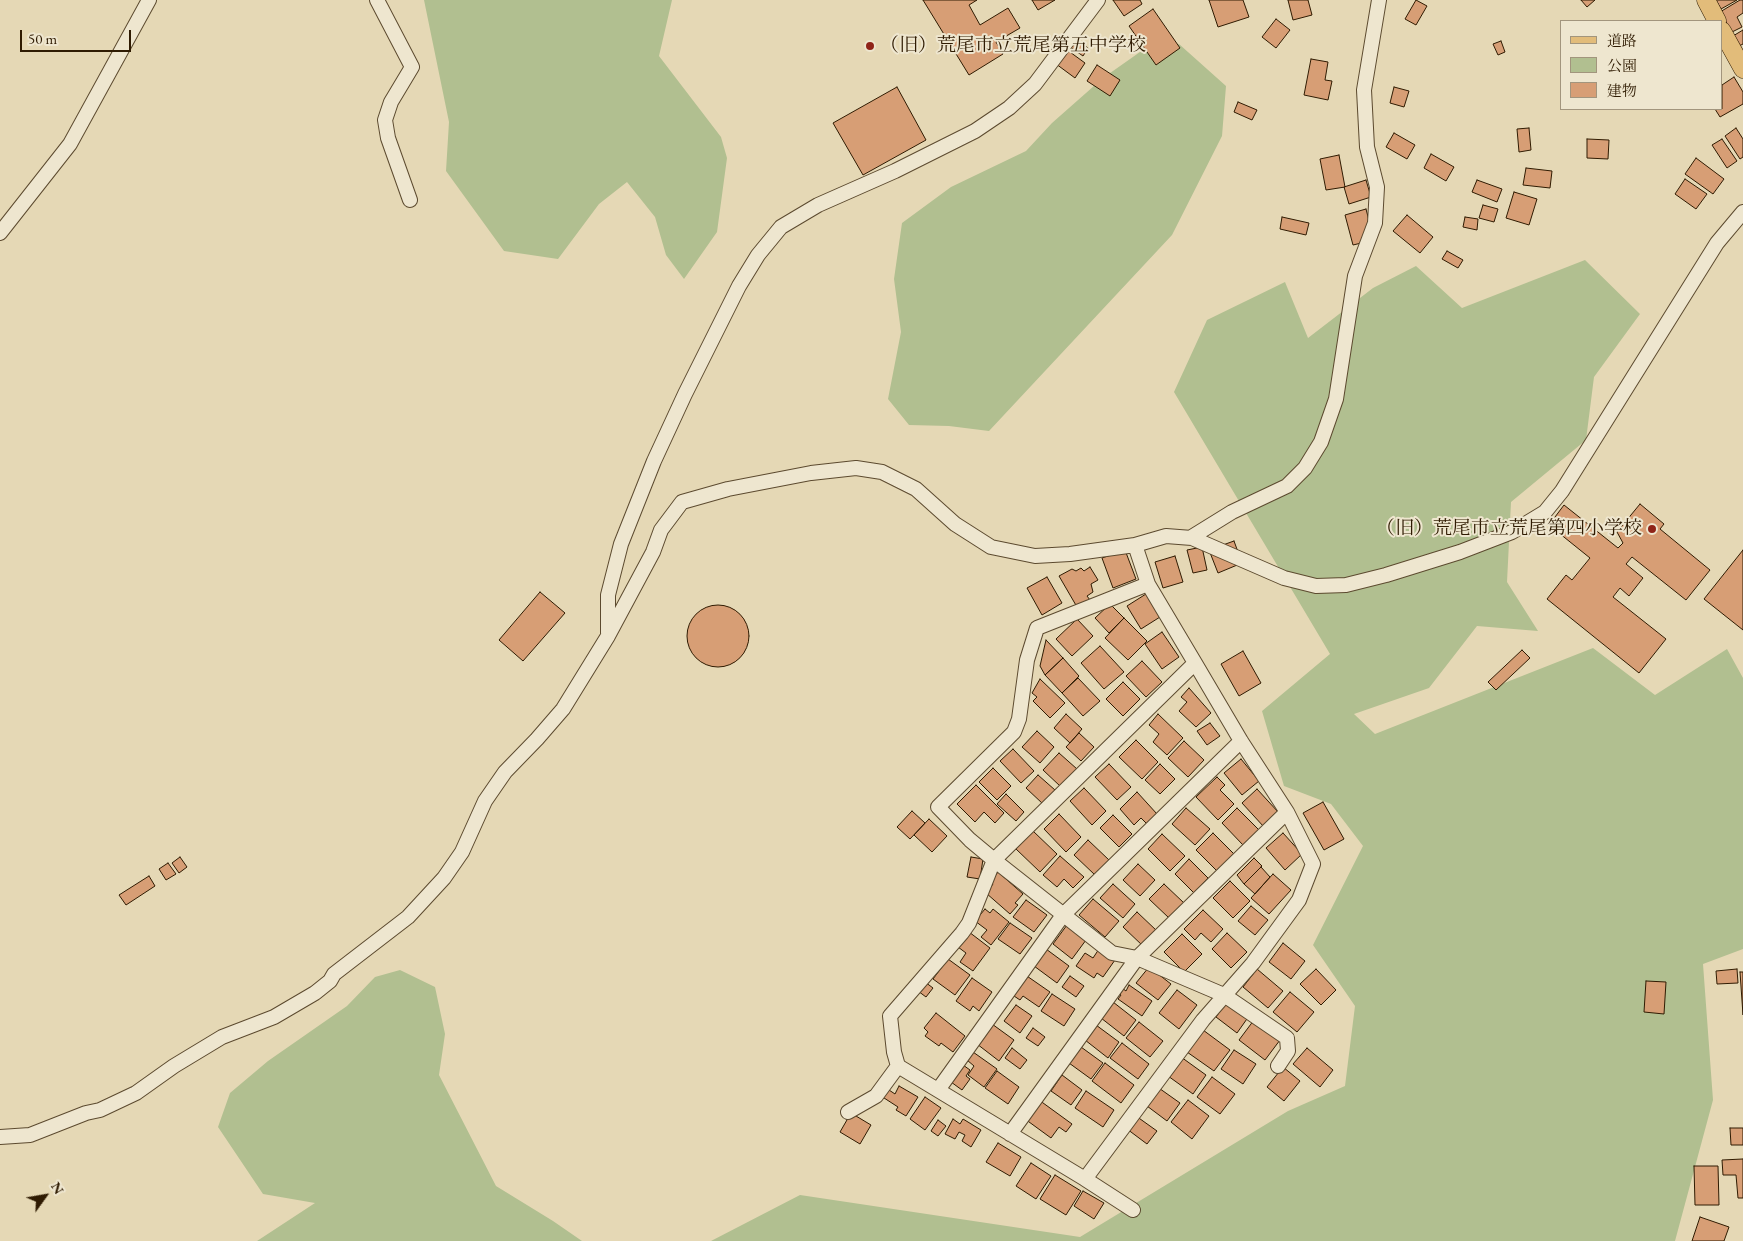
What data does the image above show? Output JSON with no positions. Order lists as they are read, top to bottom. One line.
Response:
{"places":["（旧）荒尾市立荒尾第五中学校","（旧）荒尾市立荒尾第四小学校"],"legend":["道路","公園","建物"],"scale_bar":"50 m","north":"top right"}
